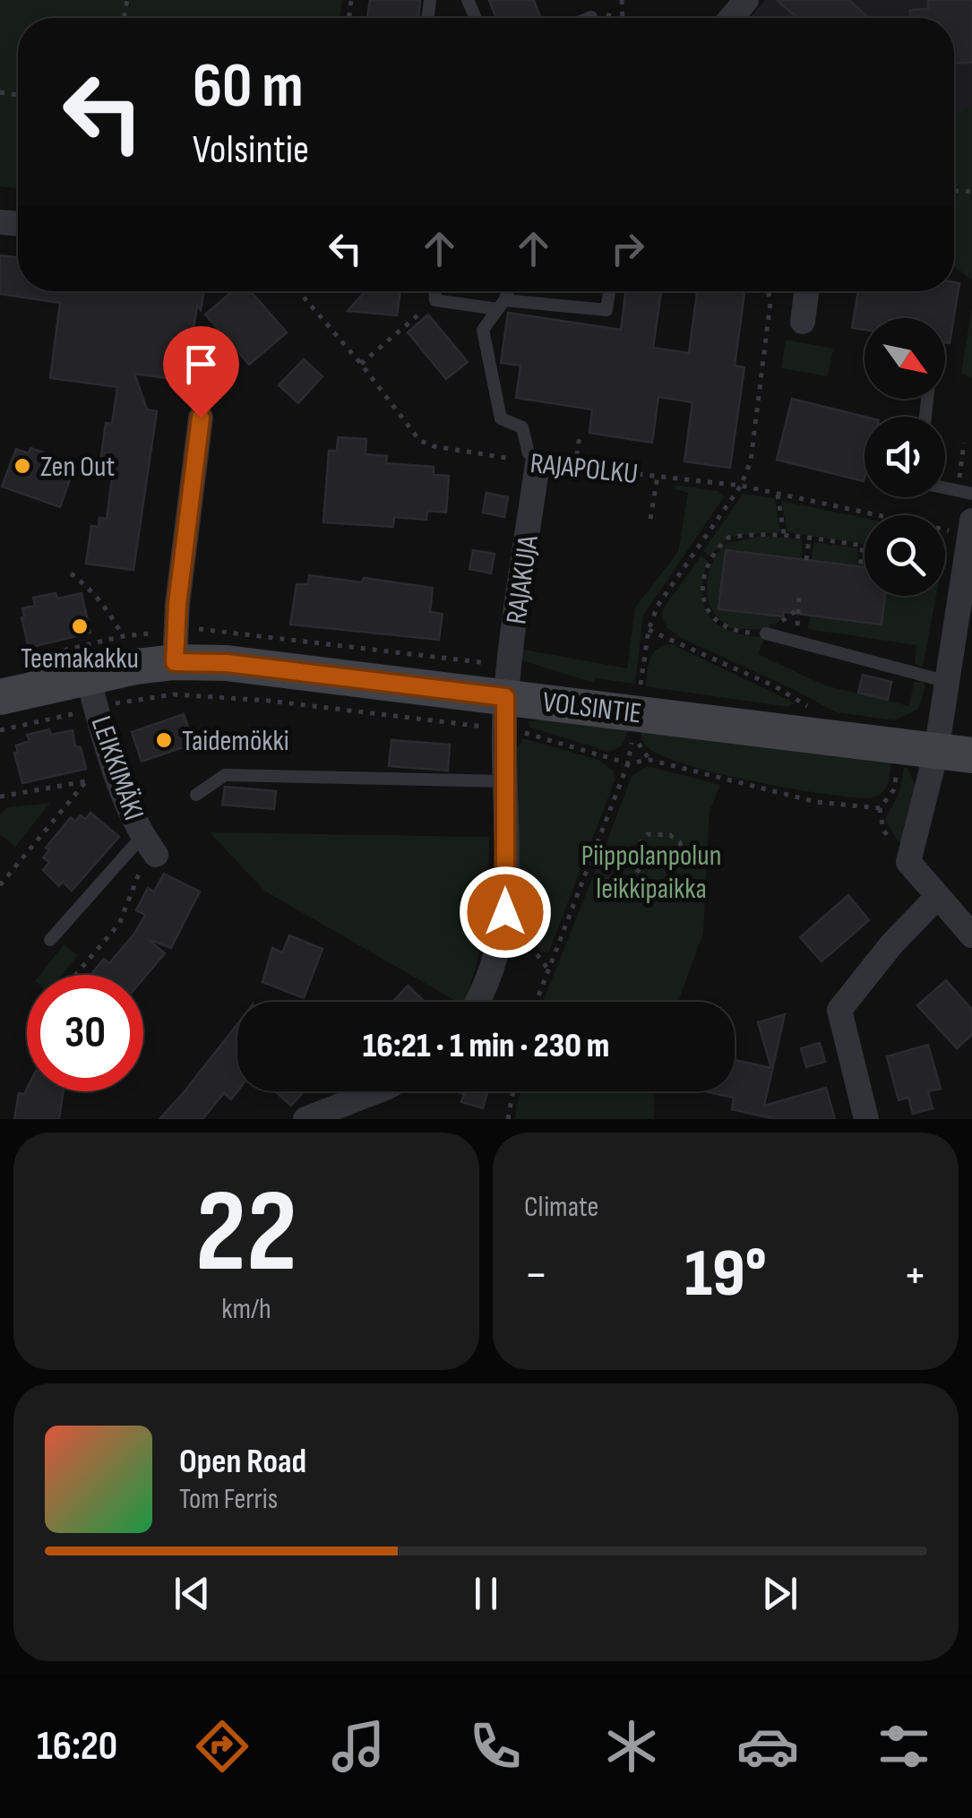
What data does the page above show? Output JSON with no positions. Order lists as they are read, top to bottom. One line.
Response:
{"streets":{"street":["RAJAKUJA","VOLSINTIE","LEIKKIMÄKI"],"path":["RAJAPOLKU"]},"crossings":[["RAJAPOLKU","RAJAKUJA"],["RAJAKUJA","VOLSINTIE"],["VOLSINTIE","LEIKKIMÄKI"]],"parks":["Piippolanpolun leikkipaikka"],"places":["Zen Out","Teemakakku","Taidemökki"],"north":"bottom right","page":{"turn":["60 m","Volsintie"],"limit":"30","trip":"16:21 · 1 min · 230 m","tile":[["22","km/h"],"Climate"],"heat":["−","19°","+"],"song":["Open Road","Tom Ferris"],"tabs":"16:20"}}
